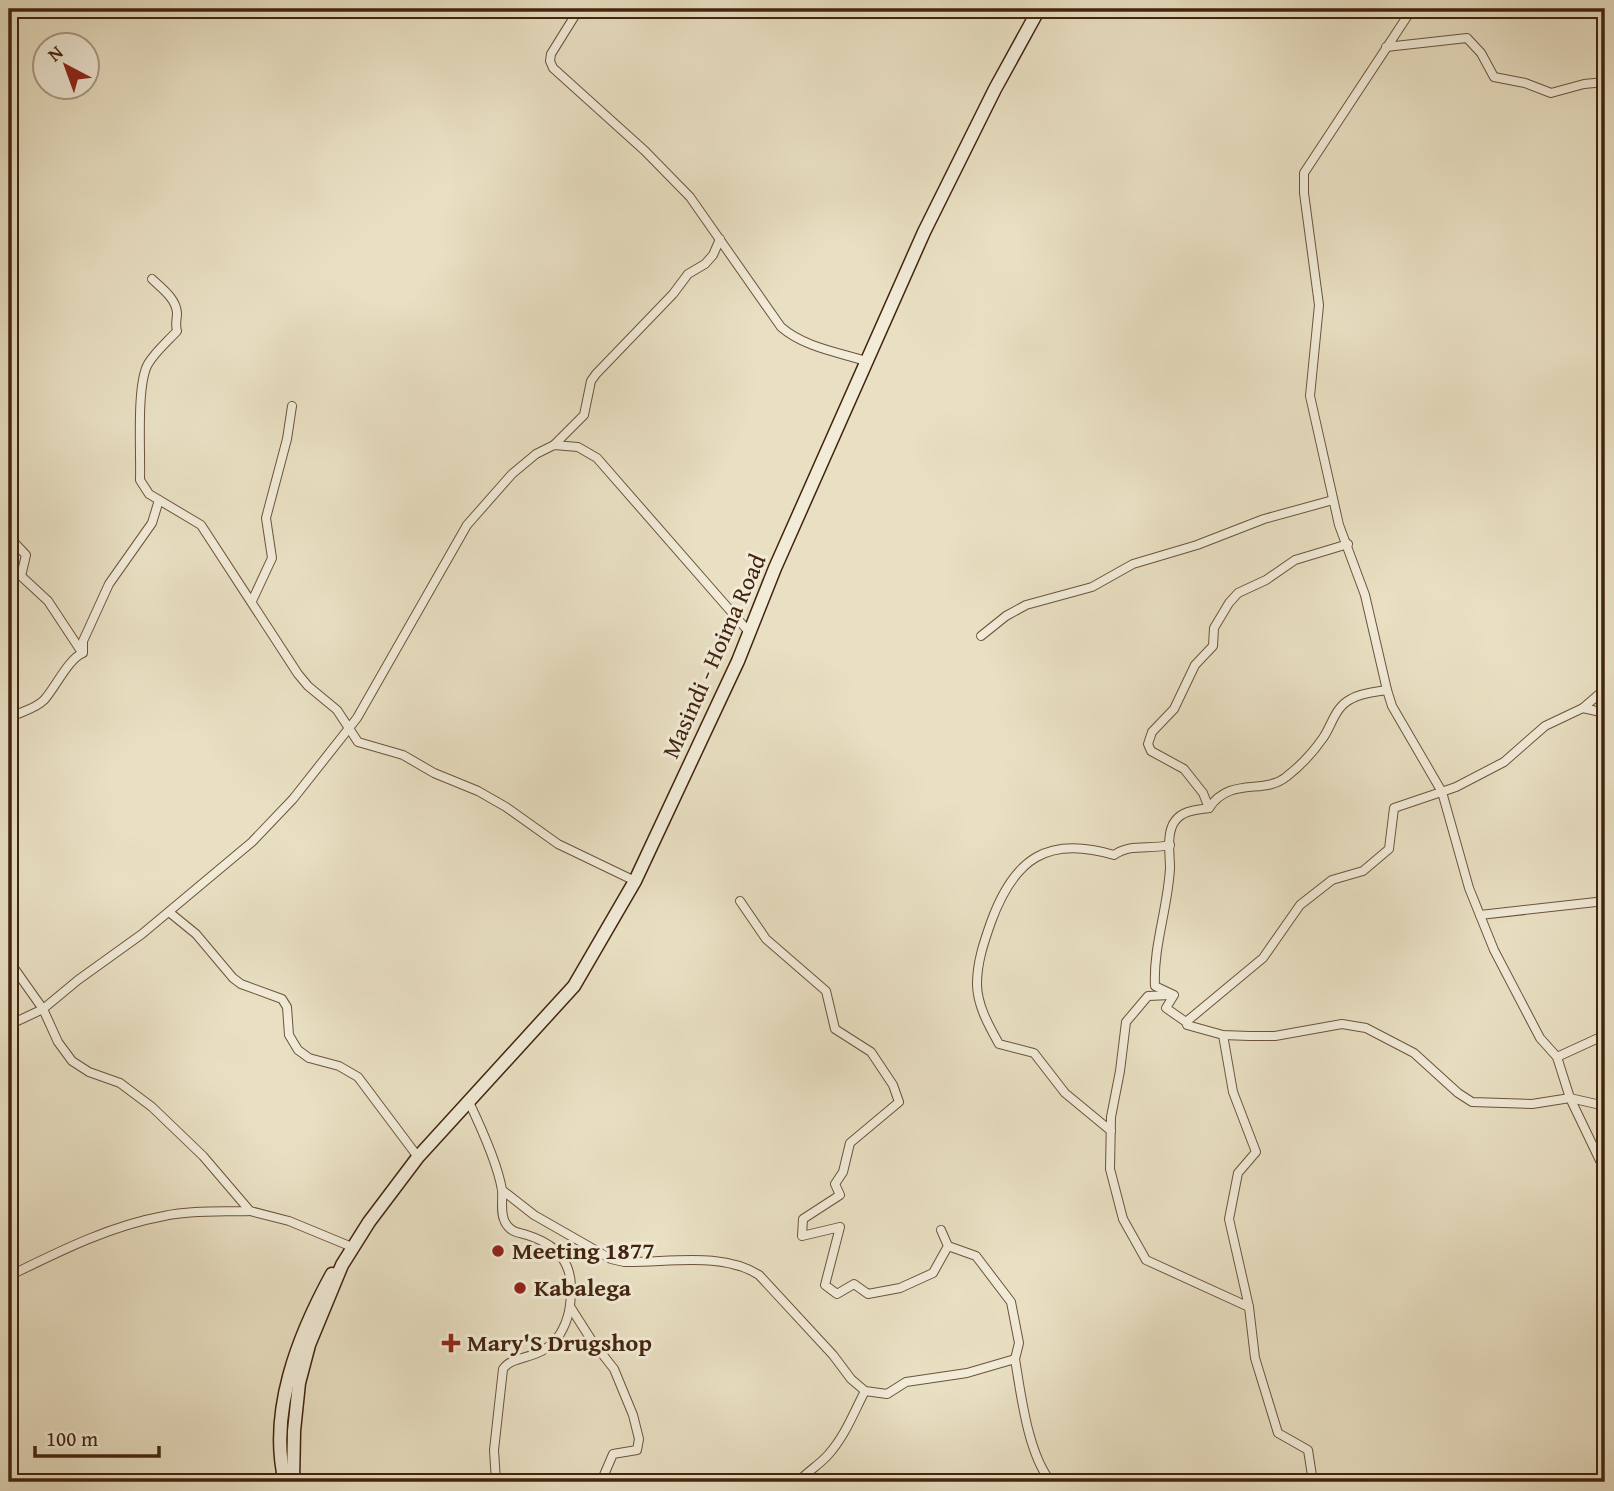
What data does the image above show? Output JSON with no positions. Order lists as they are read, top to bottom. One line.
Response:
{"streets":{"main road":["Masindi - Hoima Road"]},"places":{"other":["Meeting 1877","Kabalega"],"health":["Mary'S Drugshop"]},"scale_bar":"100 m","north":"top left"}
